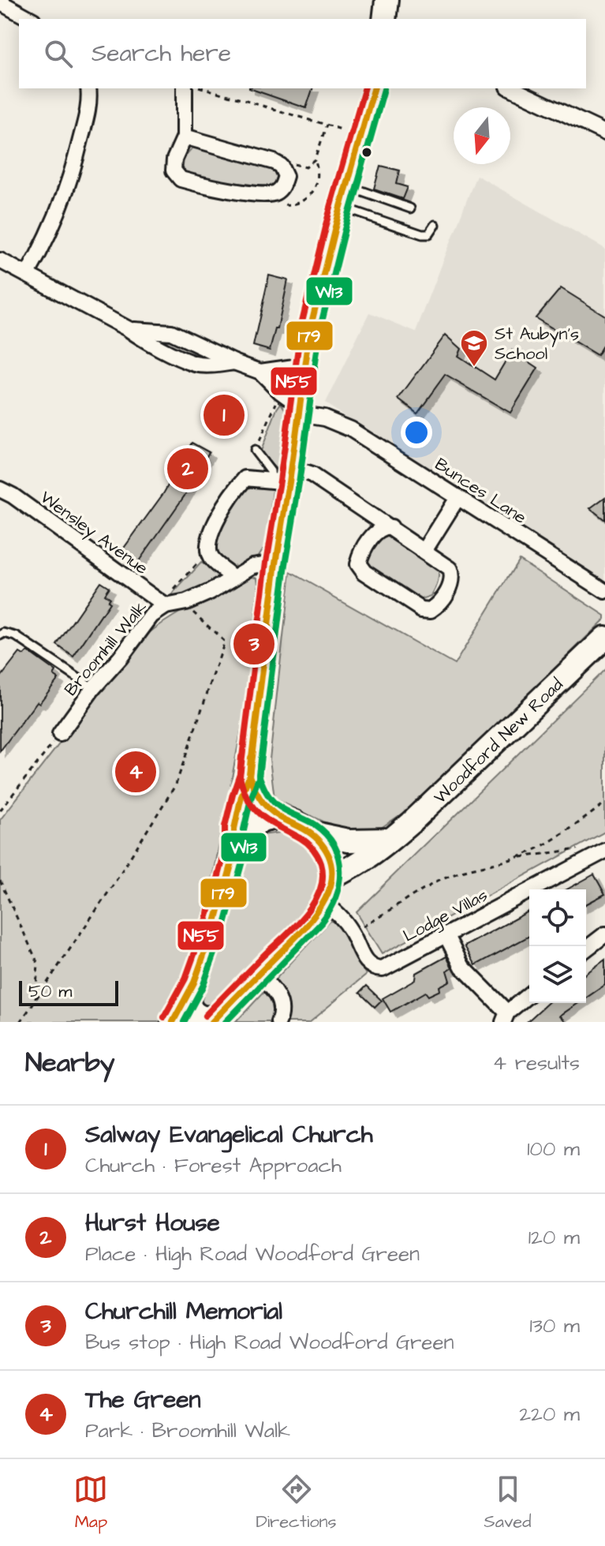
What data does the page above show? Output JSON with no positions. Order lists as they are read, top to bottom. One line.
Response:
{"streets":{"main road":["Woodford New Road"],"street":["Bunces Lane","Wensley Avenue","Broomhill Walk","Lodge Villas"]},"crossings":[["Wensley Avenue","Broomhill Walk"]],"places":{"school or university":["St Aubyn's School"]},"lines":["transit line 179","transit line N55","transit line W13"],"scale_bar":"50 m","north":"bottom","page":{"search":"Search here","pins":["1","2","3","4"],"scale":"50 m","heading":["Nearby","4 results"],"list":[{"mark":"1","name":"Salway Evangelical Church","note":"Church · Forest Approach","value":"100 m"},{"mark":"2","name":"Hurst House","note":"Place · High Road Woodford Green","value":"120 m"},{"mark":"3","name":"Churchill Memorial","note":"Bus stop · High Road Woodford Green","value":"130 m"},{"mark":"4","name":"The Green","note":"Park · Broomhill Walk","value":"220 m"}],"nav":["Map","Directions","Saved"]}}
